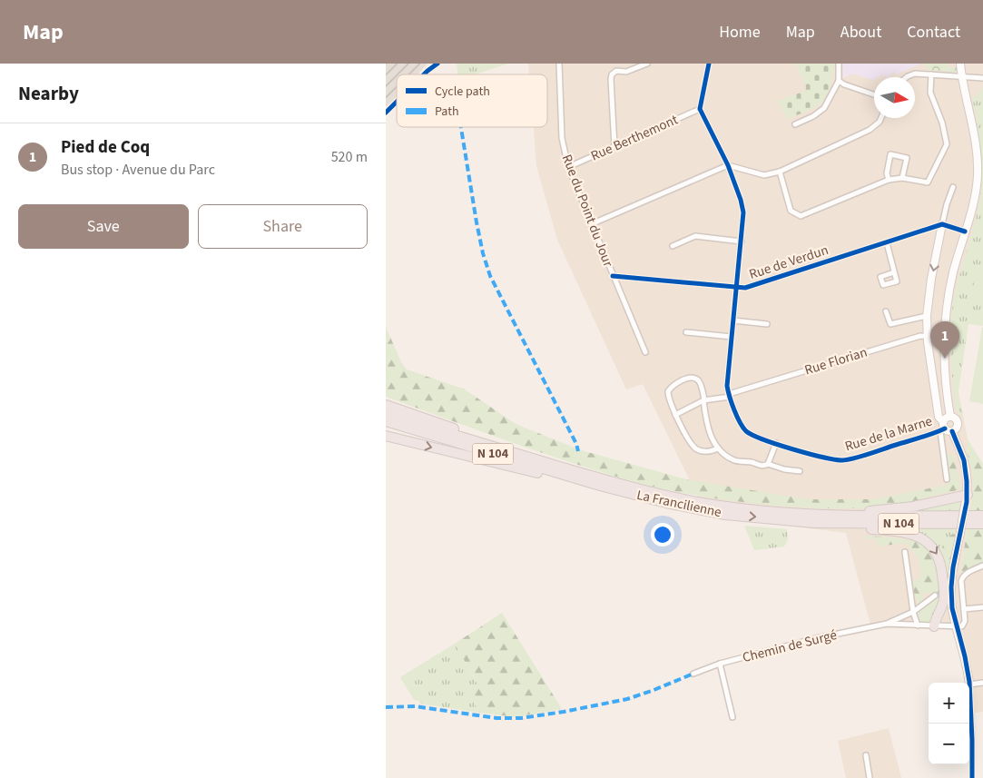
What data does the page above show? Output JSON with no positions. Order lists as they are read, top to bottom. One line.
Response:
{"streets":{"highway":["N 104","La Francilienne"],"street":["Rue Berthemont","Rue du Point du Jour","Rue de Verdun","Rue Florian","Rue de la Marne","Chemin de Surgé"]},"crossings":[["Rue Berthemont","Rue du Point du Jour"],["Rue Berthemont","Rue de la Marne"],["Rue du Point du Jour","Rue de Verdun"],["Rue de Verdun","Rue de la Marne"],["Rue Florian","Rue de la Marne"]],"legend":["Cycle path","Path"],"north":"right","page":{"header":"Map","nav":["Home","Map","About","Contact"],"heading":"Nearby","list":[{"mark":"1","name":"Pied de Coq","note":"Bus stop · Avenue du Parc","value":"520 m"}],"buttons":["Save","Share"],"pins":"1","map_buttons":["+","−"]}}
